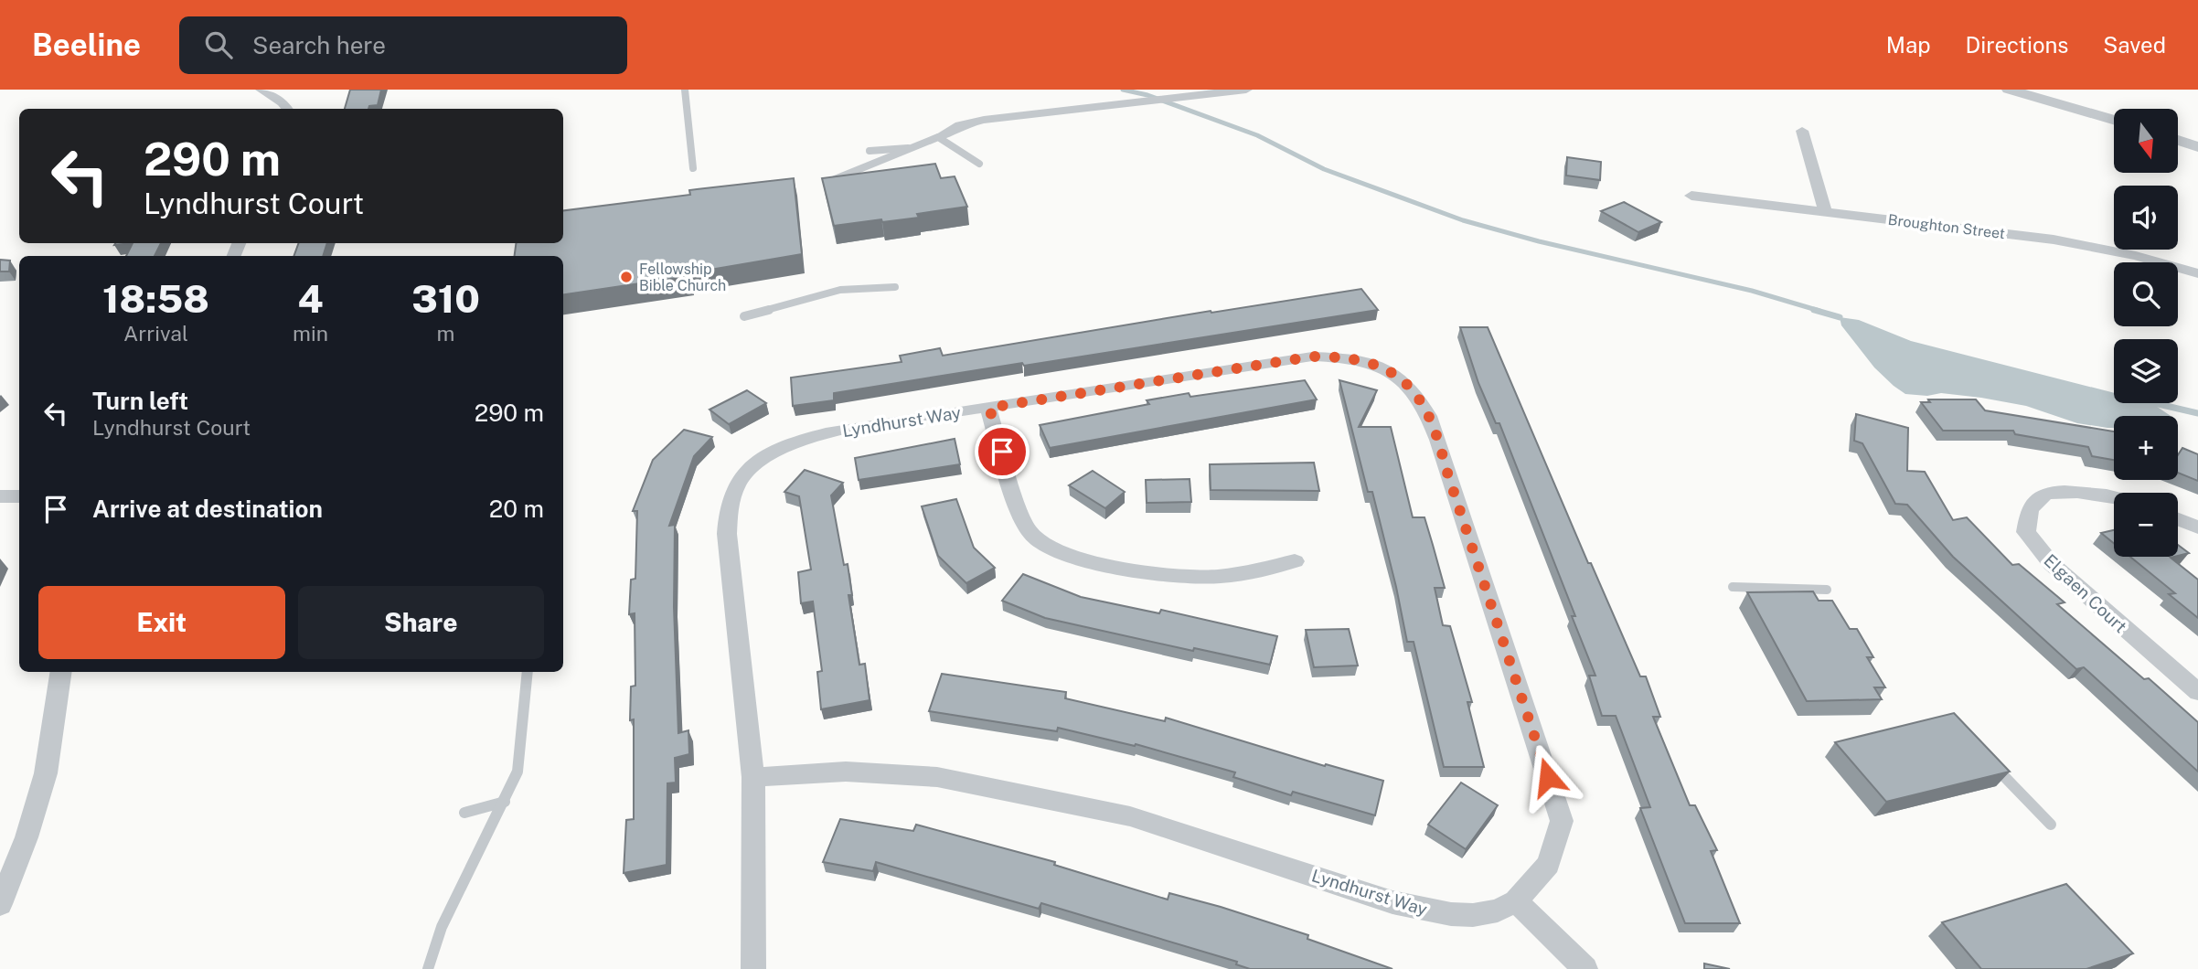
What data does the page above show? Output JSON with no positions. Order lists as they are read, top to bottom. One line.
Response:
{"streets":{"street":["Broughton Street","Lyndhurst Way","Elgaen Court"]},"places":["Fellowship Bible Church"],"north":"bottom","page":{"header":"Beeline","search":"Search here","nav":["Map","Directions","Saved"],"map_buttons":["+","−"],"turn":["290 m","Lyndhurst Court"],"eta":["18:58","Arrival","4","min","310","m"],"list":[{"name":"Turn left","note":"Lyndhurst Court","value":"290 m"},{"name":"Arrive at destination","value":"20 m"}],"buttons":["Exit","Share"]}}
